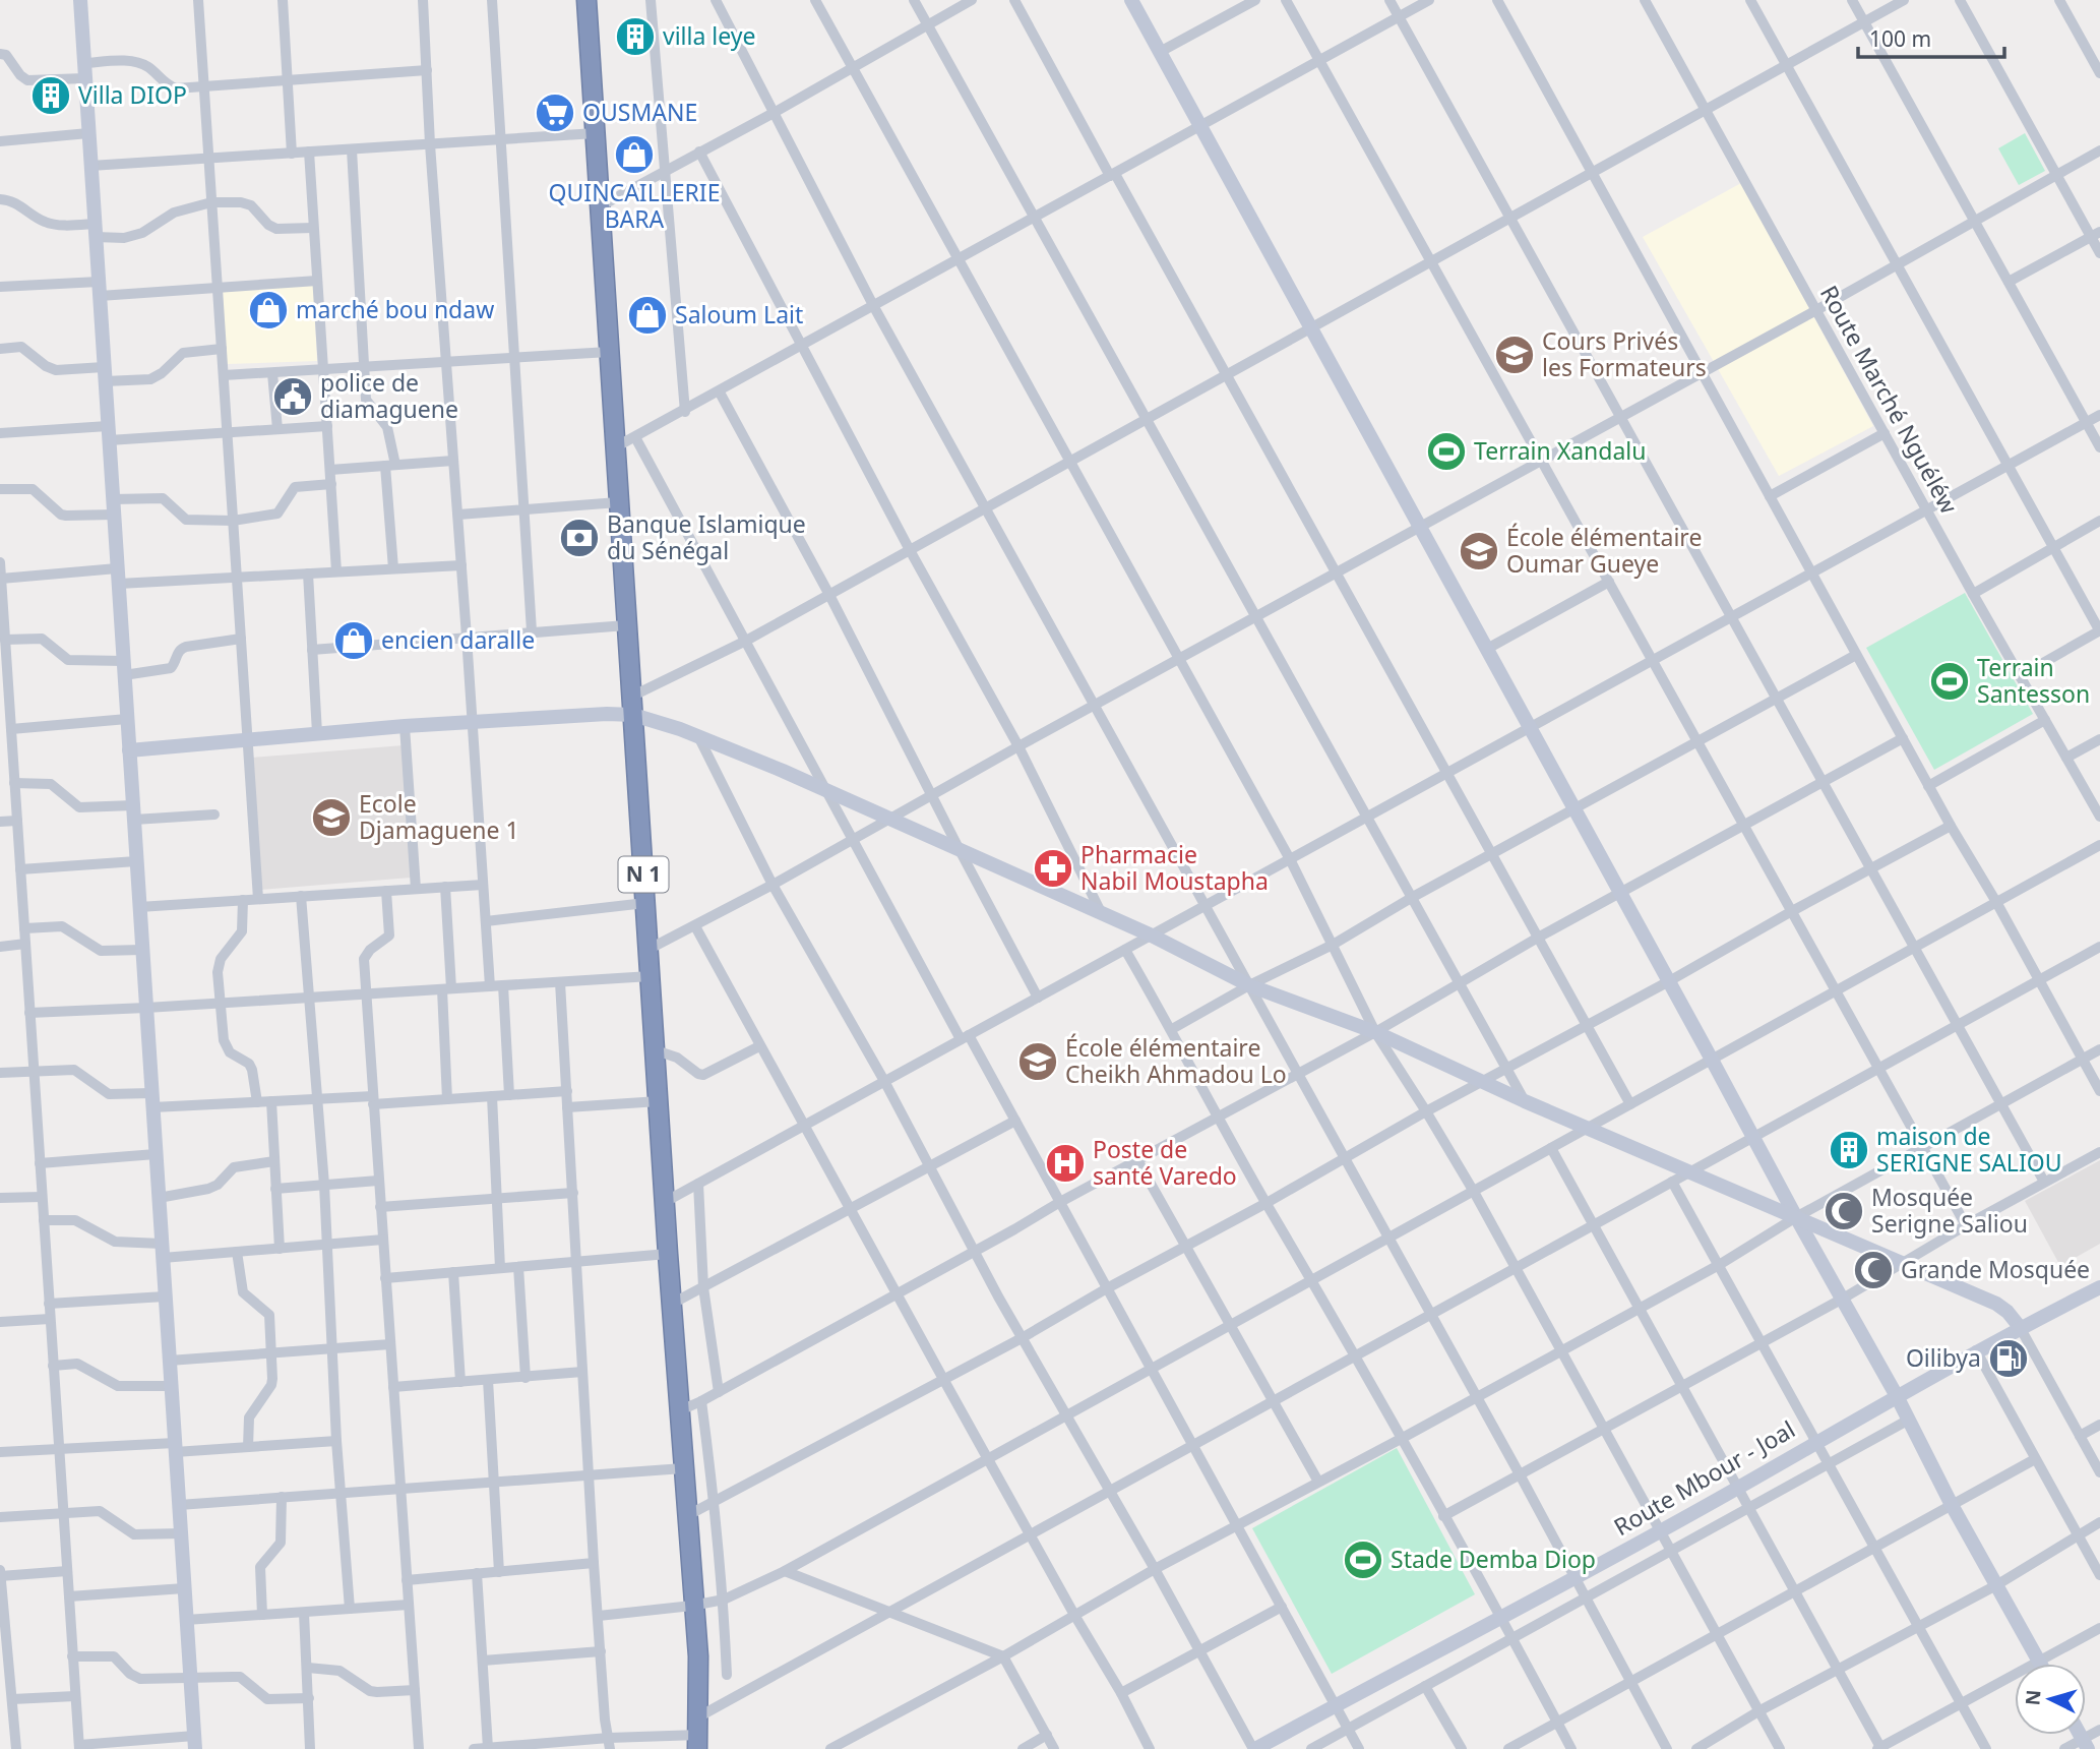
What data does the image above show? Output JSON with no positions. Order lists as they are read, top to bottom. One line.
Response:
{"streets":{"highway":["N 1"],"main road":["Route Mbour - Joal"],"street":["Route Marché Nguéléw"]},"places":{"building":["villa leye","Villa DIOP","maison de SERIGNE SALIOU"],"supermarket":["OUSMANE"],"shop":["QUINCAILLERIE BARA","marché bou ndaw","Saloum Lait","encien daralle"],"school or university":["Cours Privés les Formateurs","École élémentaire Oumar Gueye","Ecole Djamaguene 1","École élémentaire Cheikh Ahmadou Lo"],"public building":["police de diamaguene"],"sports":["Terrain Xandalu","Terrain Santesson","Stade Demba Diop"],"bank":["Banque Islamique du Sénégal"],"pharmacy":["Pharmacie Nabil Moustapha"],"hospital":["Poste de santé Varedo"],"mosque":["Mosquée Serigne Saliou","Grande Mosquée"],"fuel station":["Oilibya"]},"scale_bar":"100 m","north":"left"}
